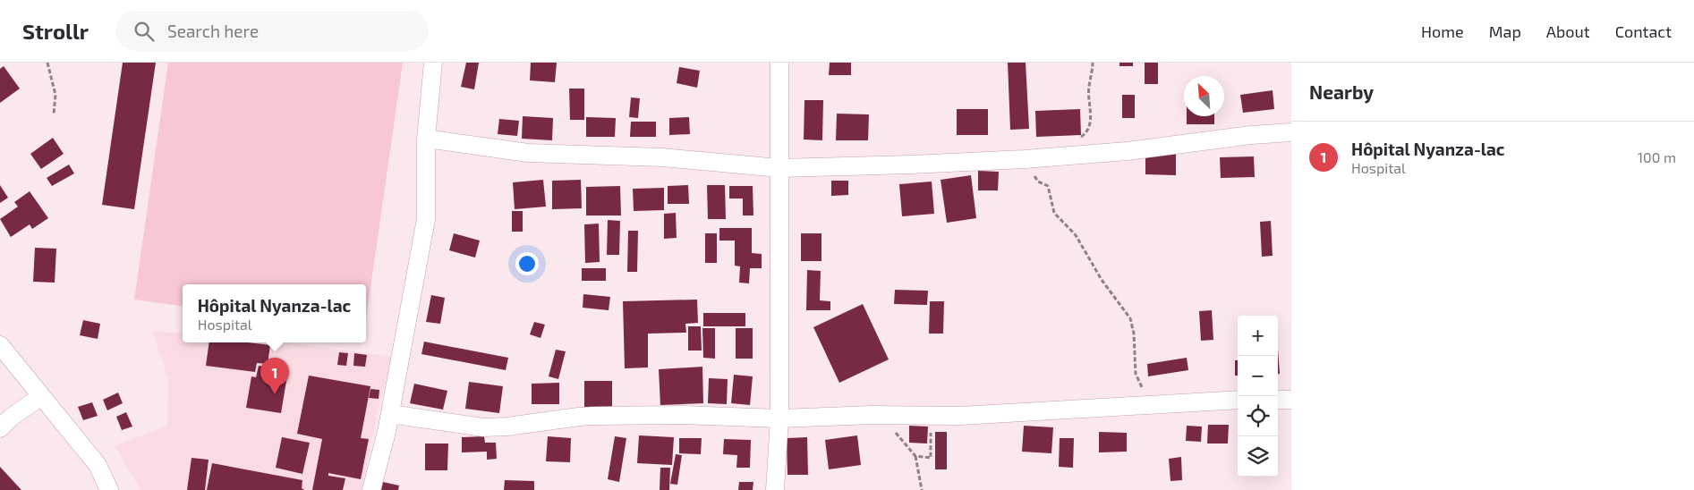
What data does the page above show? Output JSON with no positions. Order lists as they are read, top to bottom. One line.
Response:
{"north":"top left","page":{"header":"Strollr","search":"Search here","nav":["Home","Map","About","Contact"],"heading":"Nearby","list":[{"mark":"1","name":"Hôpital Nyanza-lac","note":"Hospital","value":"100 m"}],"popup":["Hôpital Nyanza-lac","Hospital"],"map_buttons":["+","−"],"pins":"1"}}
